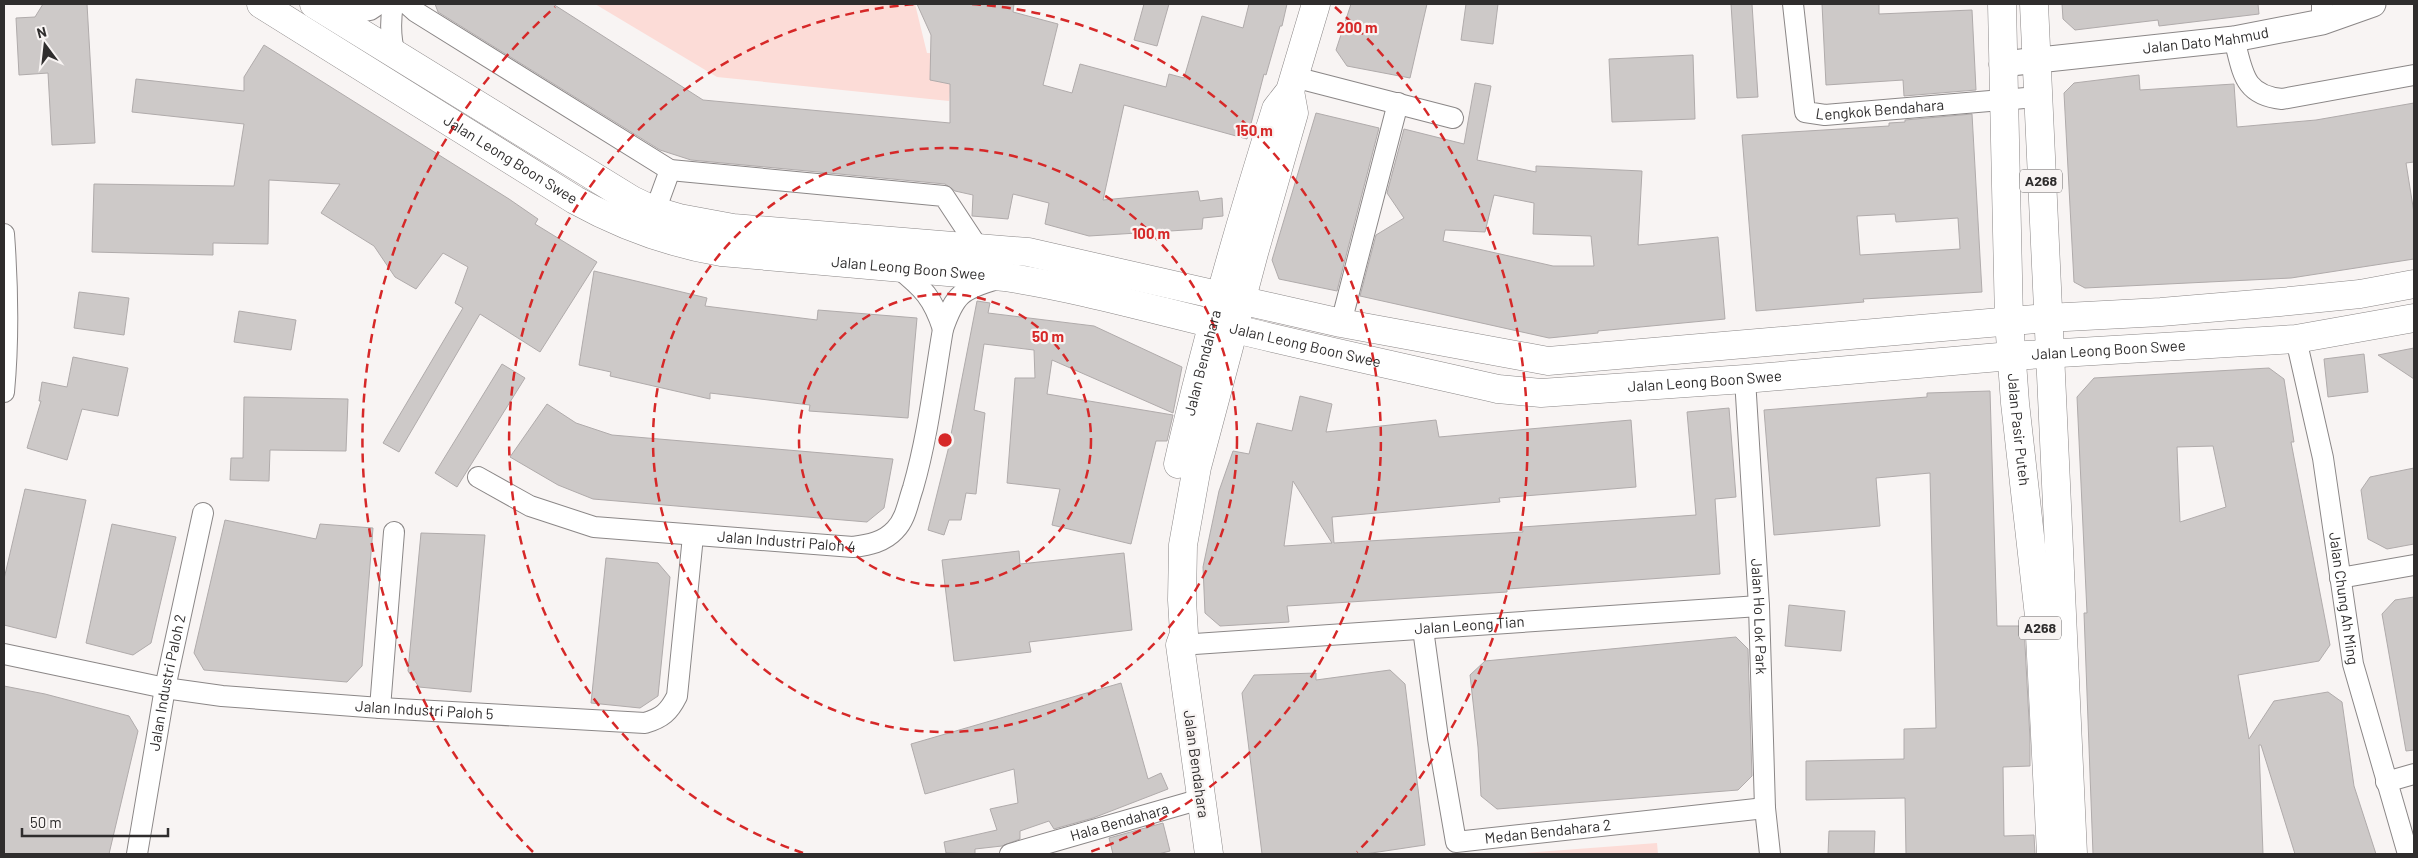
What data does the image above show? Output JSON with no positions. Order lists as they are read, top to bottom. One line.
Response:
{"streets":{"main road":["Jalan Leong Boon Swee","A268","Jalan Bendahara","Jalan Pasir Puteh"],"street":["Jalan Dato Mahmud","Lengkok Bendahara","Jalan Industri Paloh 4","Jalan Chung Ah Ming","Jalan Ho Lok Park","Jalan Leong Tian","Jalan Industri Paloh 2","Jalan Industri Paloh 5","Hala Bendahara","Medan Bendahara 2"]},"crossings":[["Jalan Dato Mahmud","Jalan Pasir Puteh"],["Lengkok Bendahara","Jalan Pasir Puteh"],["Jalan Leong Boon Swee","Jalan Bendahara"],["Jalan Leong Boon Swee","Jalan Pasir Puteh"],["Jalan Leong Boon Swee","Jalan Industri Paloh 4"],["Jalan Leong Boon Swee","Jalan Chung Ah Ming"],["Jalan Leong Boon Swee","Jalan Ho Lok Park"],["Jalan Bendahara","Jalan Leong Tian"],["Jalan Bendahara","Hala Bendahara"],["Jalan Industri Paloh 4","Jalan Industri Paloh 5"],["Jalan Ho Lok Park","Jalan Leong Tian"],["Jalan Ho Lok Park","Medan Bendahara 2"],["Jalan Leong Tian","Medan Bendahara 2"],["Jalan Industri Paloh 2","Jalan Industri Paloh 5"]],"scale_bar":"50 m","north":"top","rings":["200 m","150 m","100 m","50 m"]}
